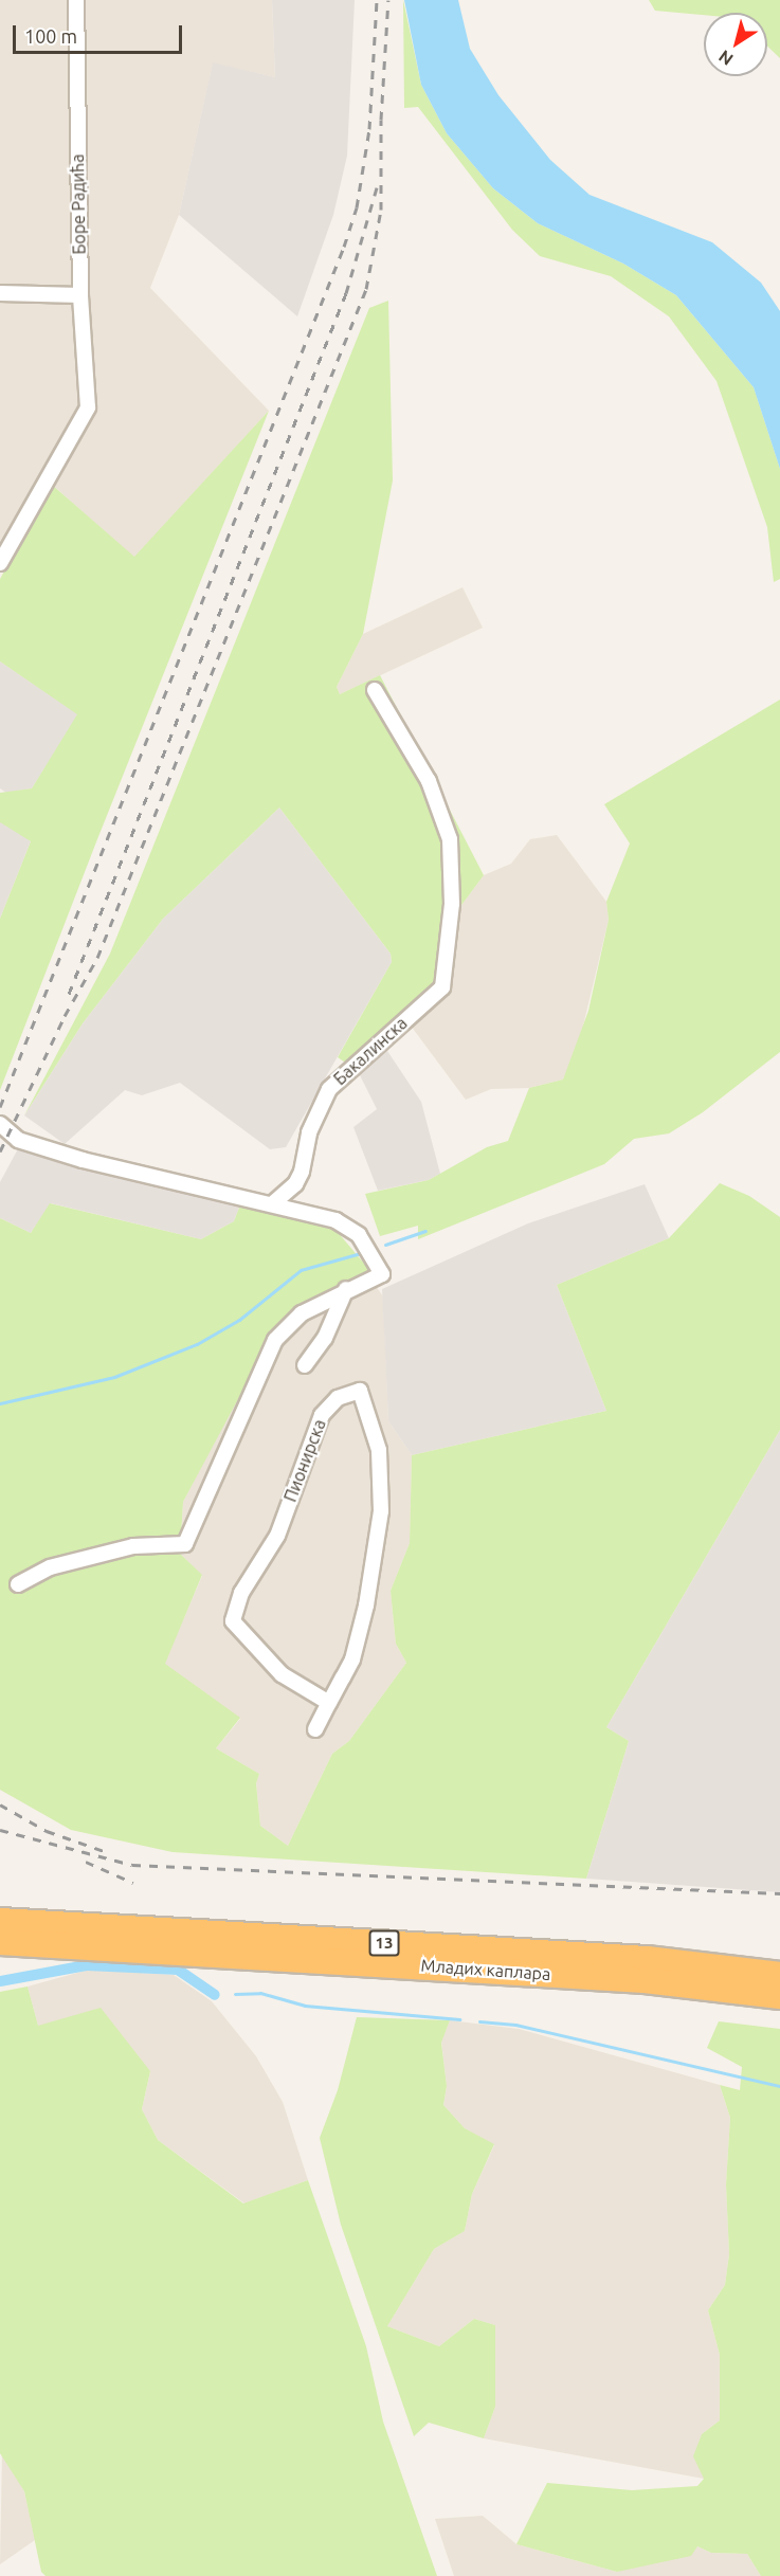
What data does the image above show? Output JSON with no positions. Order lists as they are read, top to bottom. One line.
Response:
{"streets":{"highway":["13","Младих каплара"],"street":["Боре Радића","Бакалинска","Пионирска"]},"scale_bar":"100 m","north":"bottom left"}
